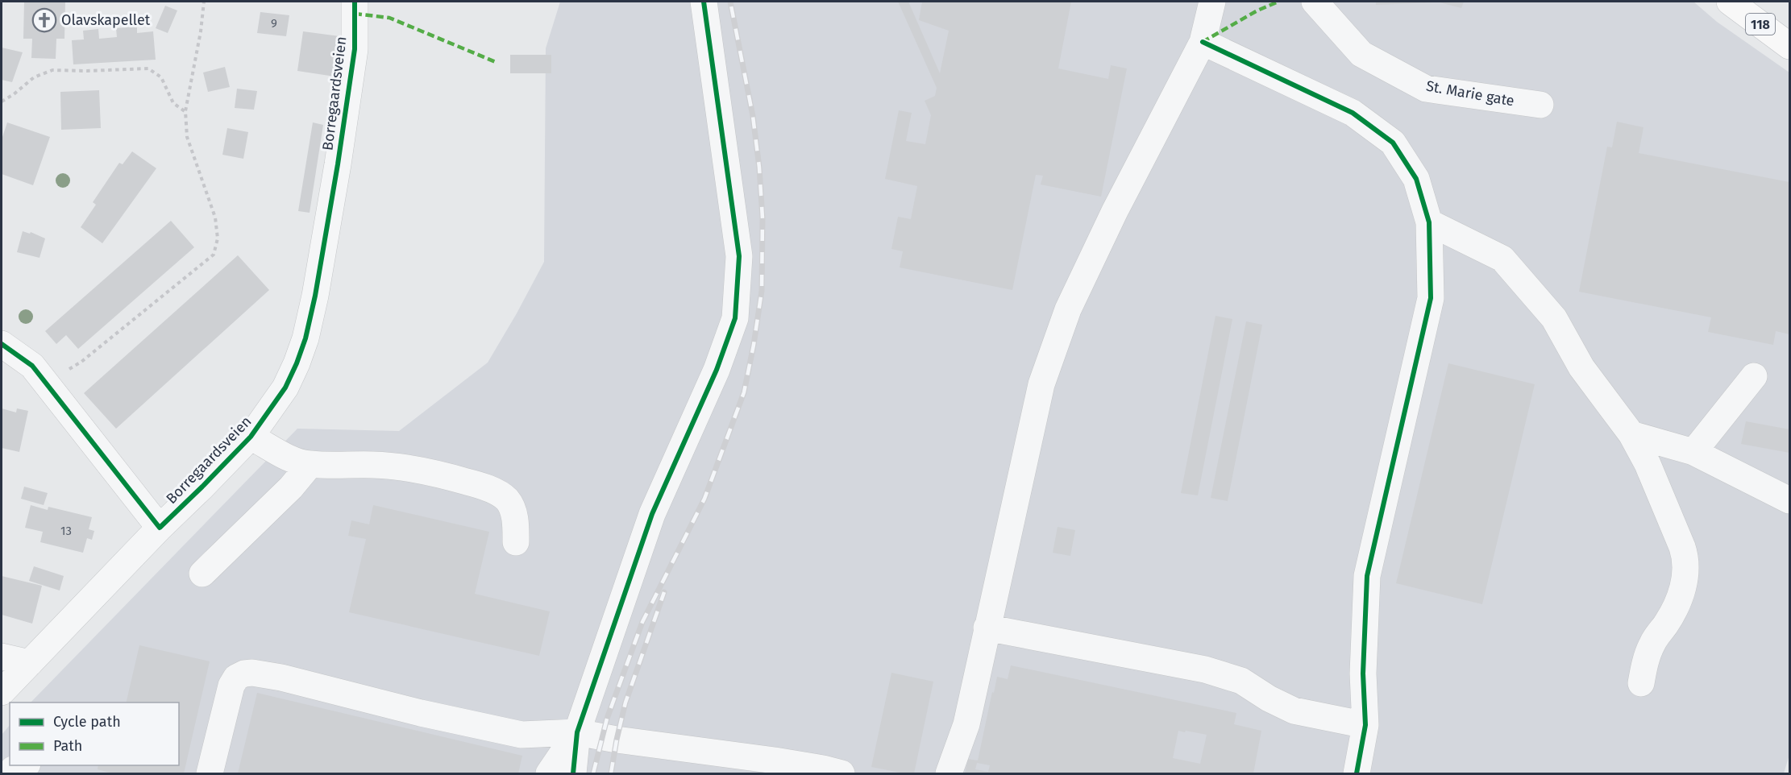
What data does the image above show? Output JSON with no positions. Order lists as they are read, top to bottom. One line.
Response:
{"streets":{"main road":["118"],"street":["Borregaardsveien","St. Marie gate"]},"places":{"church":["Olavskapellet"]},"house_numbers":["9","13"],"legend":["Cycle path","Path"]}
